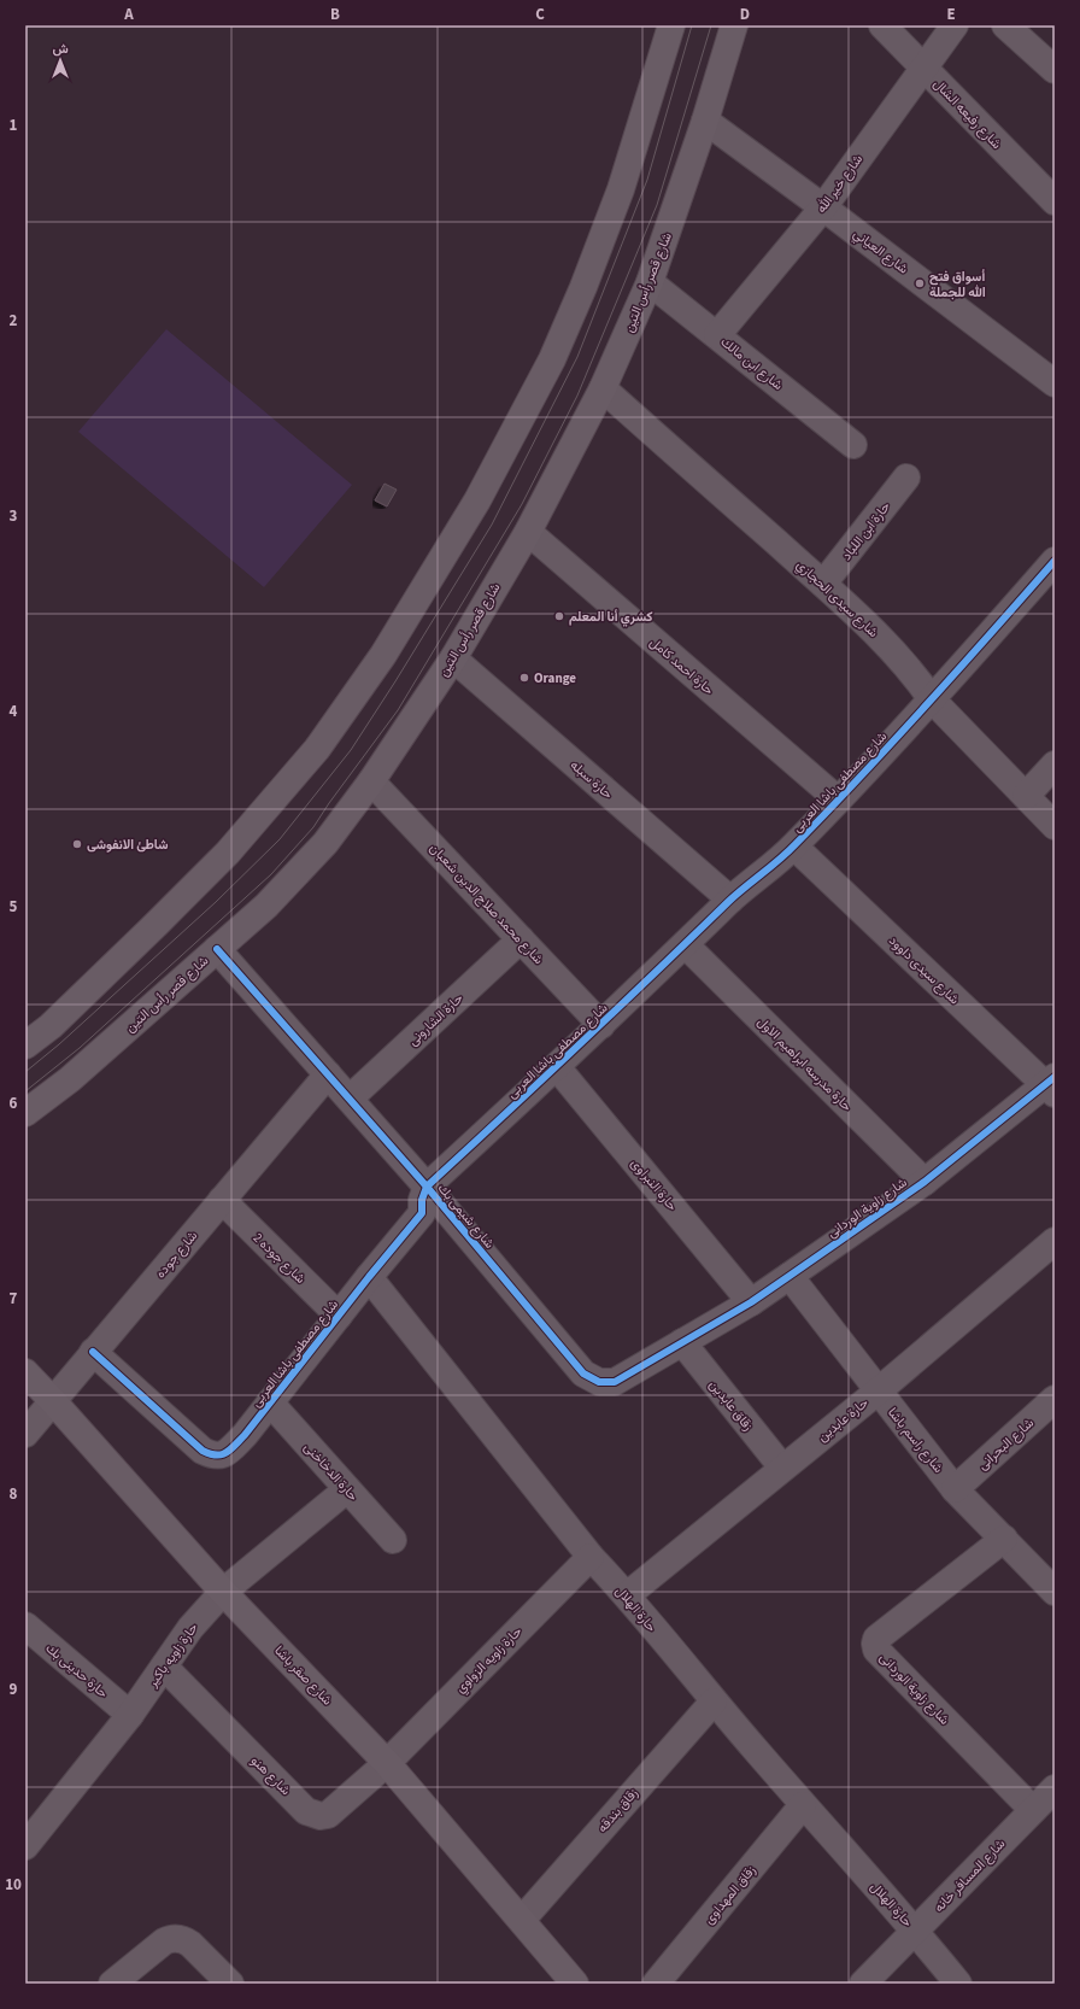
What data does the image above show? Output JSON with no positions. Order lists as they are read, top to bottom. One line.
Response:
{"streets":{"main road":["شارع قصر رأس التين","شارع صقر باشا"],"street":["شارع رفيعه الشال","شارع خير الله","شارع العياني","شارع ابن مالك","حارة ابن اللباد","شارع سيدى الحجازي","حارة احمد كامل","حارة سبله","شارع مصطفى باشا العربى","شارع محمد صلاح الدين شعبان","شارع سيدى داوود","حارة الشارونى","حارة مدرسه ابراهيم الاول","حارة النبراوى","شارع زاوية الوردانى","شارع شيمى بك","شارع جوده","شارع جوده 2","زقاق عابدين","حارة عابدين","شارع راسم باشا","شارع البحرانى","حارة الدخاخنى","حارة الهلال","حارة زاويه باكير","حارة زاويه الزواوي","حارة حدينى بك","شارع هنو","زقاق بندقه","شارع المسافر خانه","زقاق المهداوى"]},"crossings":[["شارع رفيعه الشال","شارع خير الله"],["شارع خير الله","شارع العياني"],["شارع خير الله","شارع ابن مالك"],["شارع العياني","شارع قصر رأس التين"],["شارع قصر رأس التين","شارع ابن مالك"],["شارع قصر رأس التين","شارع سيدى الحجازي"],["شارع قصر رأس التين","حارة احمد كامل"],["شارع قصر رأس التين","حارة سبله"],["شارع قصر رأس التين","شارع محمد صلاح الدين شعبان"],["شارع قصر رأس التين","شارع شيمى بك"],["حارة ابن اللباد","شارع سيدى الحجازي"],["شارع سيدى الحجازي","شارع مصطفى باشا العربى"],["حارة احمد كامل","شارع مصطفى باشا العربى"],["حارة سبله","شارع مصطفى باشا العربى"],["شارع مصطفى باشا العربى","شارع محمد صلاح الدين شعبان"],["شارع مصطفى باشا العربى","شارع سيدى داوود"],["شارع مصطفى باشا العربى","حارة مدرسه ابراهيم الاول"],["شارع مصطفى باشا العربى","حارة النبراوى"],["شارع مصطفى باشا العربى","شارع شيمى بك"],["شارع مصطفى باشا العربى","شارع جوده"],["شارع مصطفى باشا العربى","شارع جوده 2"],["شارع مصطفى باشا العربى","حارة الدخاخنى"],["شارع مصطفى باشا العربى","حارة الهلال"],["شارع محمد صلاح الدين شعبان","حارة الشارونى"],["شارع سيدى داوود","شارع زاوية الوردانى"],["حارة الشارونى","شارع شيمى بك"],["حارة مدرسه ابراهيم الاول","شارع زاوية الوردانى"],["حارة النبراوى","شارع زاوية الوردانى"],["شارع زاوية الوردانى","شارع شيمى بك"],["شارع زاوية الوردانى","زقاق عابدين"],["شارع زاوية الوردانى","شارع راسم باشا"],["شارع زاوية الوردانى","شارع المسافر خانه"],["شارع شيمى بك","شارع جوده"],["شارع شيمى بك","زقاق عابدين"],["شارع جوده","شارع جوده 2"],["شارع جوده","شارع صقر باشا"],["زقاق عابدين","حارة عابدين"],["حارة عابدين","شارع راسم باشا"],["حارة عابدين","حارة الهلال"],["شارع راسم باشا","شارع البحرانى"],["حارة الدخاخنى","حارة زاويه باكير"],["حارة الهلال","حارة زاويه الزواوي"],["حارة الهلال","زقاق بندقه"],["حارة الهلال","شارع المسافر خانه"],["حارة الهلال","زقاق المهداوى"],["حارة زاويه باكير","حارة حدينى بك"],["حارة زاويه باكير","شارع صقر باشا"],["حارة زاويه باكير","شارع هنو"],["حارة زاويه الزواوي","شارع صقر باشا"],["حارة زاويه الزواوي","شارع هنو"],["شارع صقر باشا","شارع هنو"],["شارع صقر باشا","زقاق بندقه"]],"places":["أسواق فتح الله للجملة","كشري أنا المعلم","Orange","شاطئ الانفوشى"],"north":"top","grid":{"columns":["A","B","C","D","E"],"rows":["1","2","3","4","5","6","7","8","9","10"]}}
